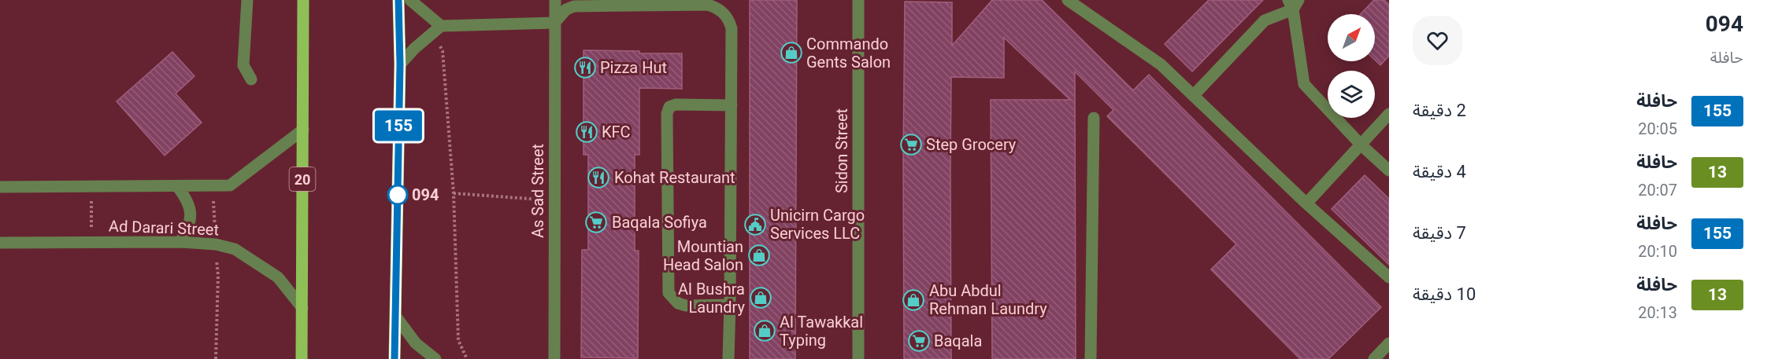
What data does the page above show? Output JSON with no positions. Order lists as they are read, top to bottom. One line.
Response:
{"streets":{"main road":["20"],"street":["Sidon Street","As Sad Street","Ad Darari Street"]},"crossings":[["20","Ad Darari Street"]],"places":{"shop":["Commando Gents Salon","Mountian Head Salon","Al Bushra Laundry","Abu Abdul Rehman Laundry","Al Tawakkal Typing"],"restaurant":["Pizza Hut","KFC","Kohat Restaurant"],"supermarket":["Step Grocery","Baqala Sofiya","Baqala"],"other":["094"],"public building":["Unicirn Cargo Services LLC"]},"lines":["bus line 155"],"north":"top right","page":{"heading":["094","حافلة"],"on_map":"155","list":[{"mark":"155","name":"حافلة","note":"20:05","value":"2 دقيقة"},{"mark":"13","name":"حافلة","note":"20:07","value":"4 دقيقة"},{"mark":"155","name":"حافلة","note":"20:10","value":"7 دقيقة"},{"mark":"13","name":"حافلة","note":"20:13","value":"10 دقيقة"}]}}
